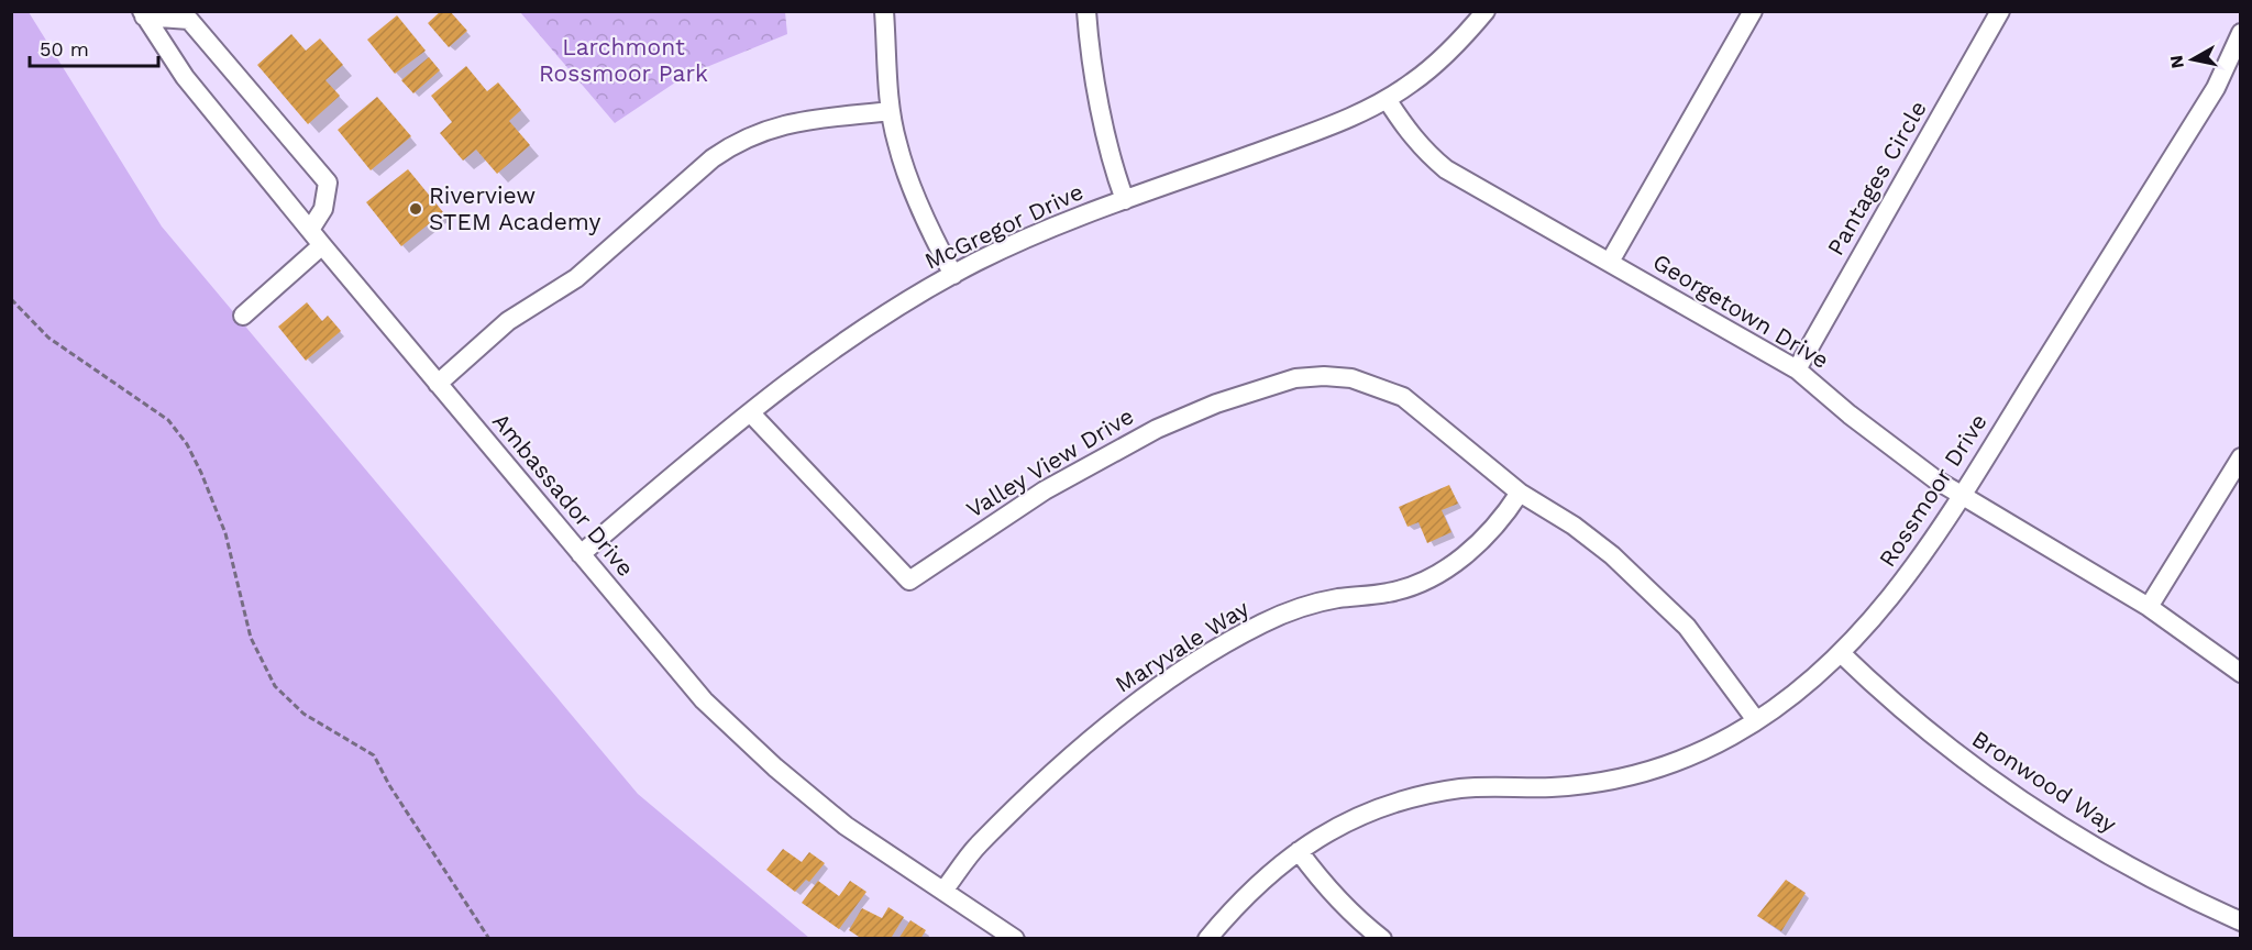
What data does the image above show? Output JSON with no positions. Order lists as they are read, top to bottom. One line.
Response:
{"streets":{"street":["Pantages Circle","McGregor Drive","Georgetown Drive","Valley View Drive","Rossmoor Drive","Ambassador Drive","Maryvale Way","Bronwood Way"]},"crossings":[["Pantages Circle","Georgetown Drive"],["McGregor Drive","Georgetown Drive"],["McGregor Drive","Valley View Drive"],["McGregor Drive","Ambassador Drive"],["Georgetown Drive","Rossmoor Drive"],["Valley View Drive","Rossmoor Drive"],["Valley View Drive","Maryvale Way"],["Rossmoor Drive","Bronwood Way"],["Ambassador Drive","Maryvale Way"]],"parks":["Larchmont Rossmoor Park"],"places":["Riverview STEM Academy"],"scale_bar":"50 m","north":"left"}
